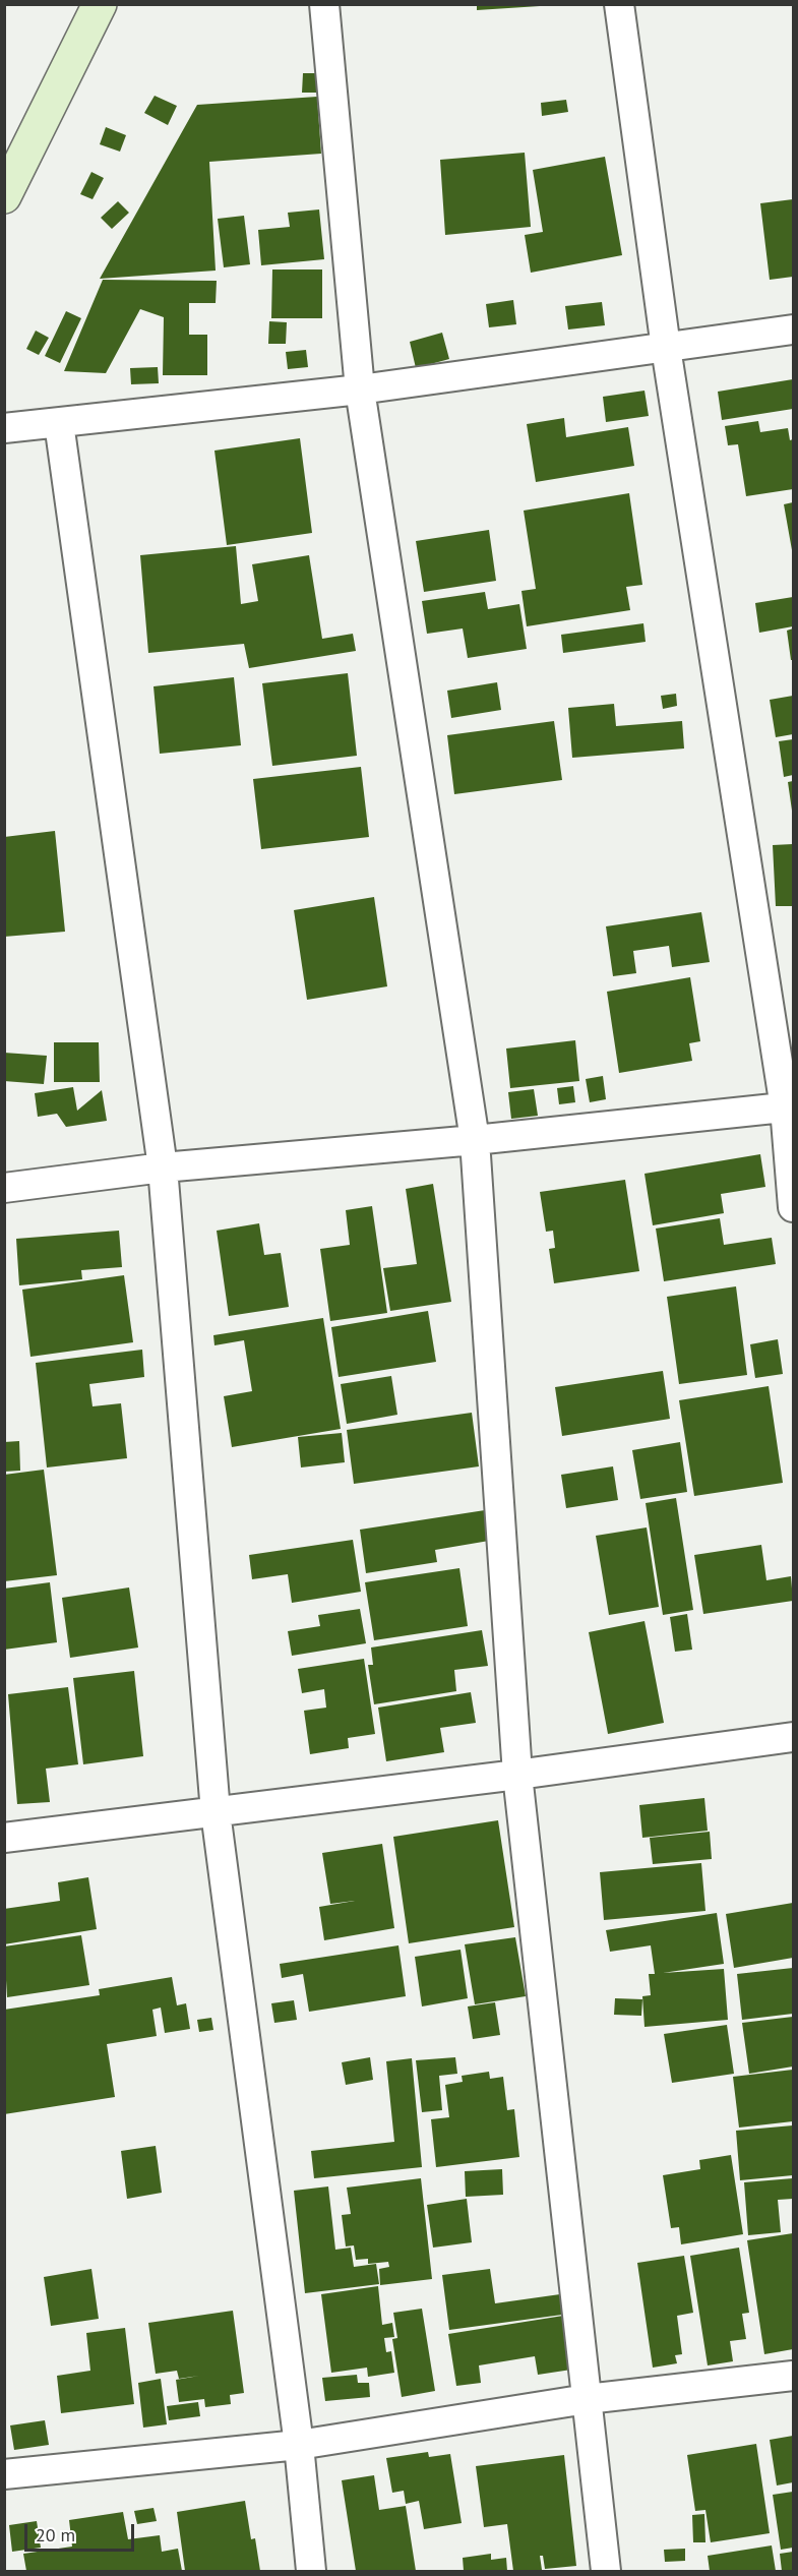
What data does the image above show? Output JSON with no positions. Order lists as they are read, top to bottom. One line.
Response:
{"scale_bar":"20 m"}
